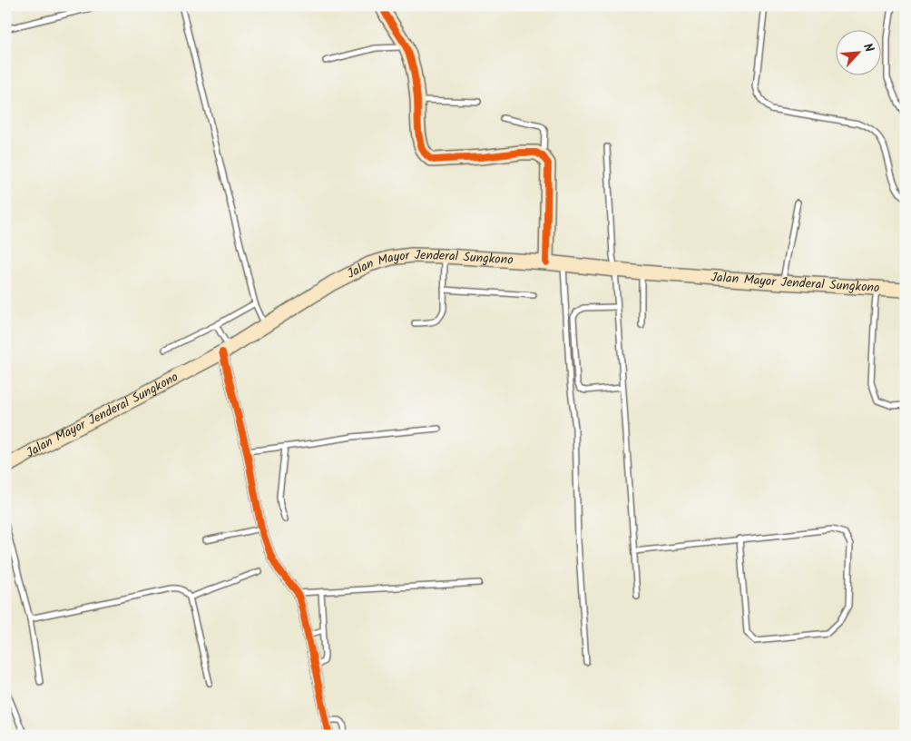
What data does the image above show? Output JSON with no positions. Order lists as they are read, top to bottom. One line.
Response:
{"streets":{"main road":["Jalan Mayor Jenderal Sungkono"]},"north":"top right"}
